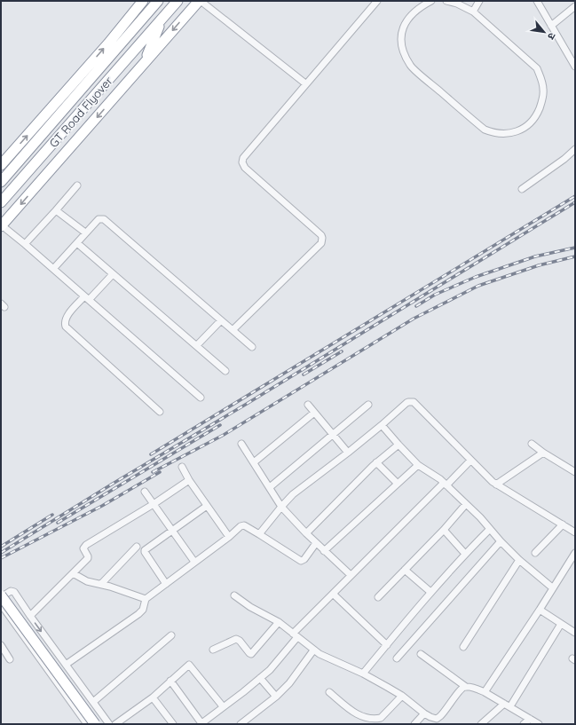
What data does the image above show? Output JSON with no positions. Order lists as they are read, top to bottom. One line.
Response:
{"streets":{"highway":["GT Road Flyover"]},"north":"bottom right"}
